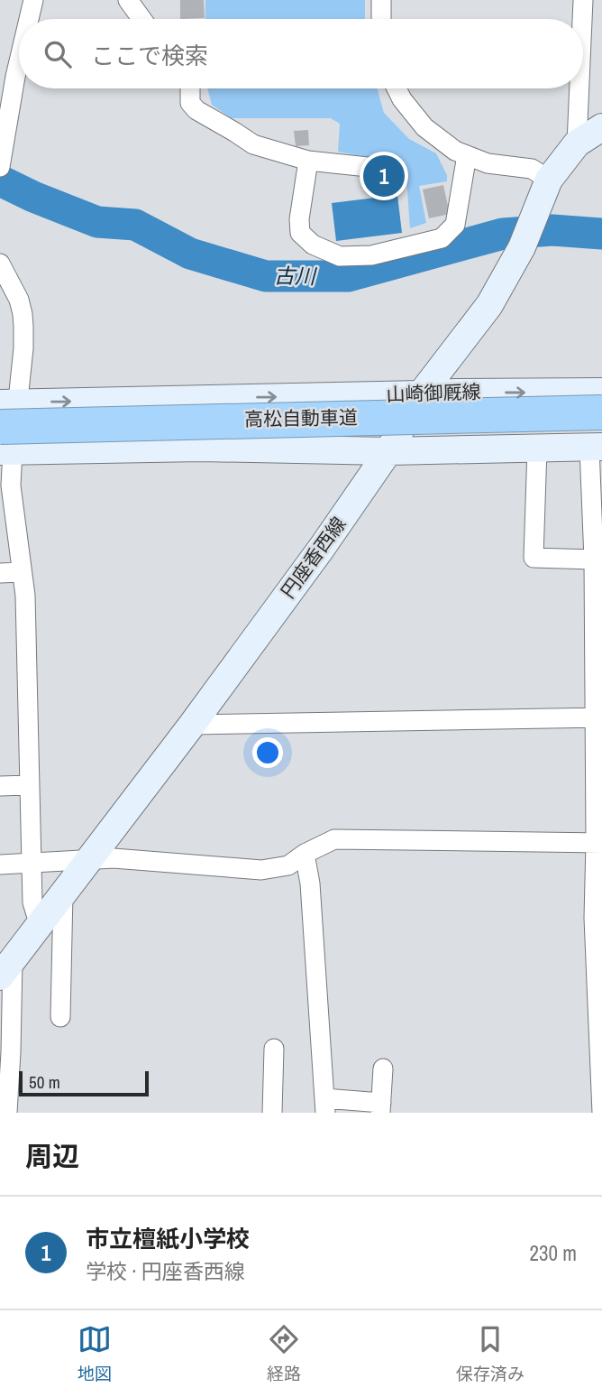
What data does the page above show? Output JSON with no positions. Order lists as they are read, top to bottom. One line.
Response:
{"streets":{"highway":["高松自動車道"],"main road":["山崎御厩線","円座香西線"]},"crossings":[["山崎御厩線","高松自動車道"],["山崎御厩線","円座香西線"]],"water":["古川"],"scale_bar":"50 m","page":{"search":"ここで検索","pins":"1","scale":"50 m","heading":"周辺","list":[{"mark":"1","name":"市立檀紙小学校","note":"学校 · 円座香西線","value":"230 m"}],"nav":["地図","経路","保存済み"]}}
